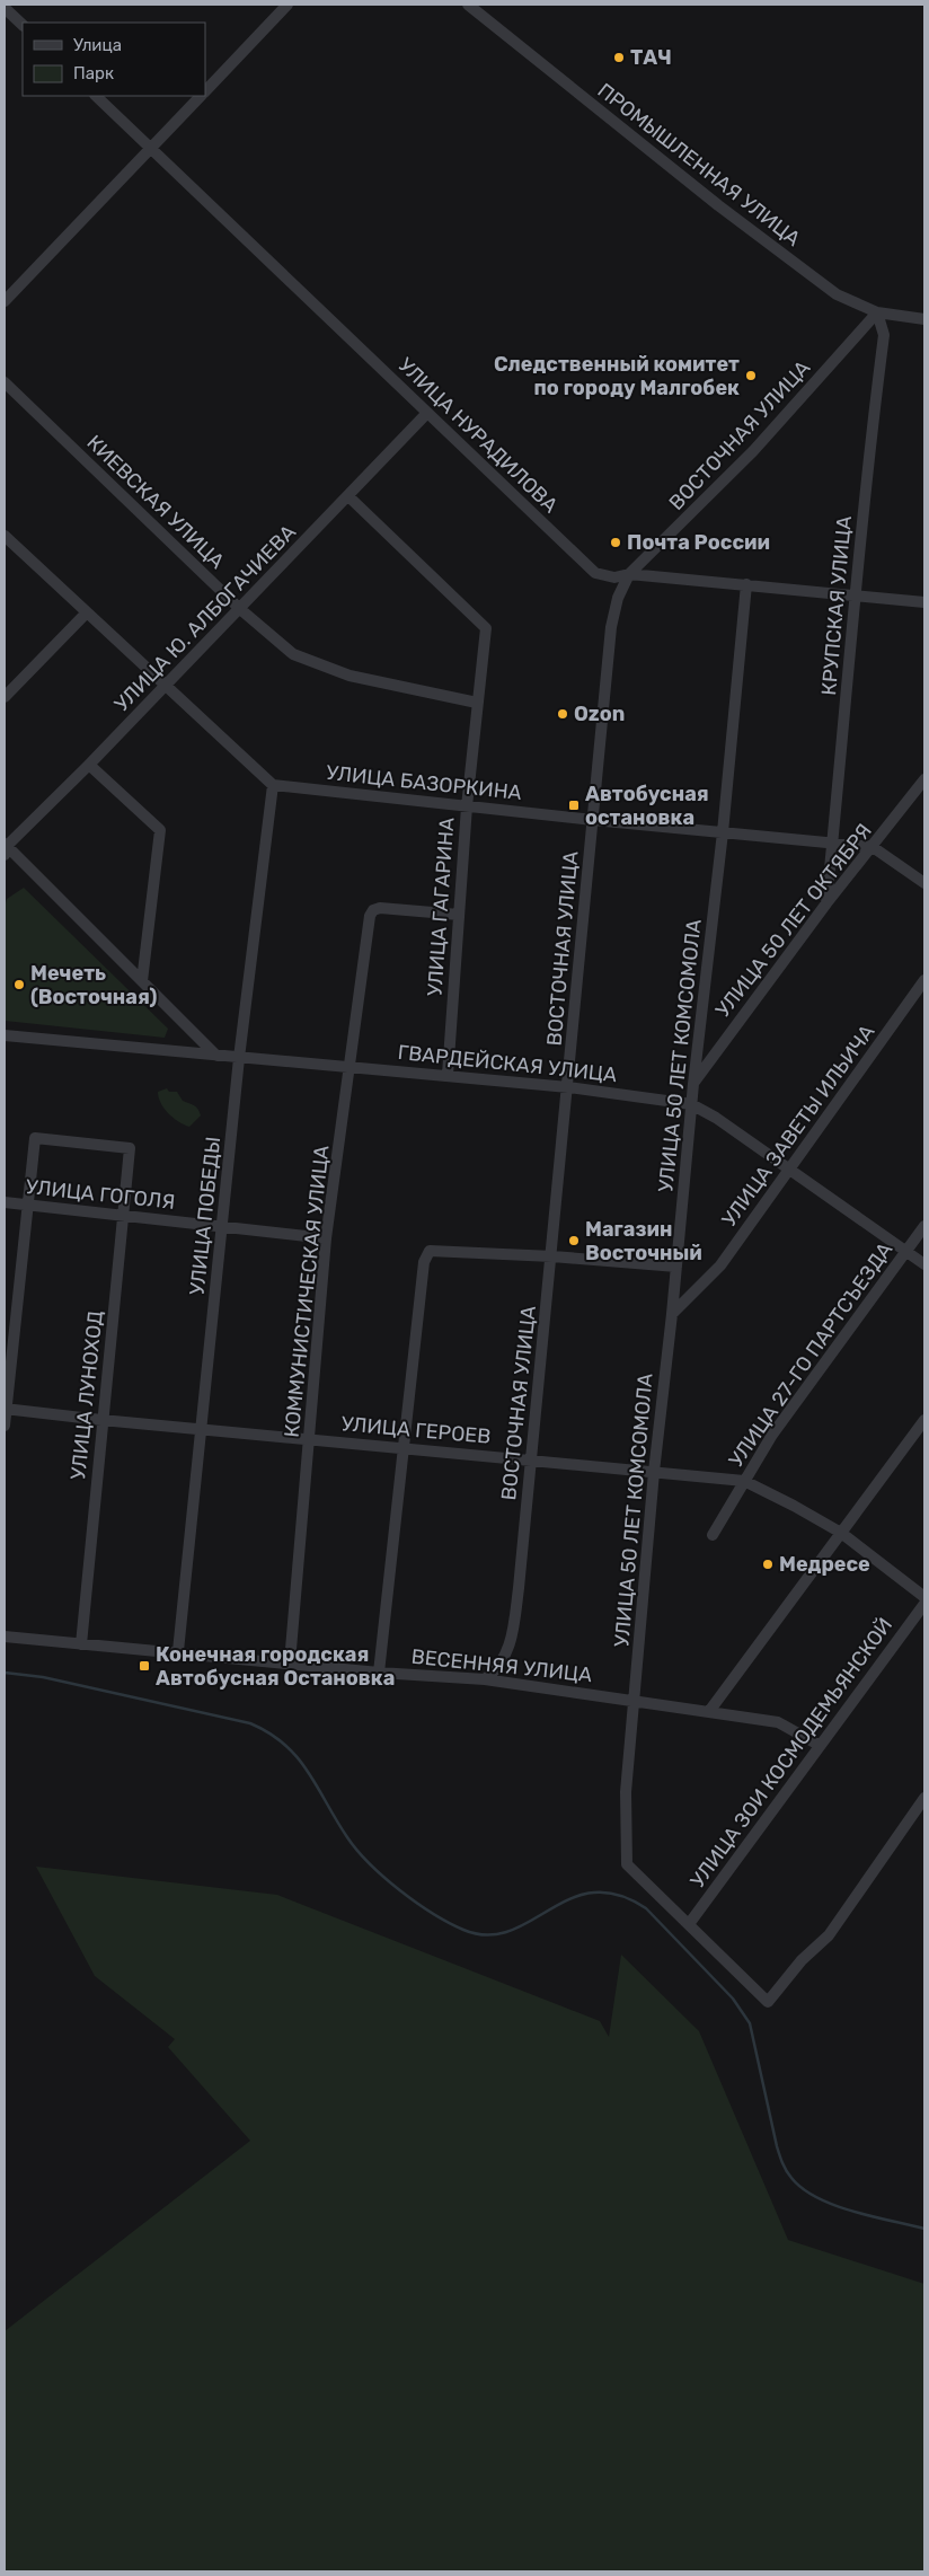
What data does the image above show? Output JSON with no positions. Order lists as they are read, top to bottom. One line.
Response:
{"streets":{"street":["ПРОМЫШЛЕННАЯ УЛИЦА","УЛИЦА НУРАДИЛОВА","ВОСТОЧНАЯ УЛИЦА","КИЕВСКАЯ УЛИЦА","КРУПСКАЯ УЛИЦА","УЛИЦА Ю. АЛБОГАЧИЕВА","УЛИЦА БАЗОРКИНА","УЛИЦА ГАГАРИНА","УЛИЦА 50 ЛЕТ ОКТЯБРЯ","УЛИЦА 50 ЛЕТ КОМСОМОЛА","ГВАРДЕЙСКАЯ УЛИЦА","УЛИЦА ЗАВЕТЫ ИЛЬИЧА","УЛИЦА ГОГОЛЯ","УЛИЦА ПОБЕДЫ","КОММУНИСТИЧЕСКАЯ УЛИЦА","УЛИЦА 27-ГО ПАРТСЪЕЗДА","УЛИЦА ЛУНОХОД","УЛИЦА ГЕРОЕВ","ВЕСЕННЯЯ УЛИЦА","УЛИЦА ЗОИ КОСМОДЕМЬЯНСКОЙ"]},"crossings":[["ПРОМЫШЛЕННАЯ УЛИЦА","ВОСТОЧНАЯ УЛИЦА"],["ПРОМЫШЛЕННАЯ УЛИЦА","КРУПСКАЯ УЛИЦА"],["УЛИЦА НУРАДИЛОВА","ВОСТОЧНАЯ УЛИЦА"],["УЛИЦА НУРАДИЛОВА","УЛИЦА Ю. АЛБОГАЧИЕВА"],["ВОСТОЧНАЯ УЛИЦА","КРУПСКАЯ УЛИЦА"],["ВОСТОЧНАЯ УЛИЦА","УЛИЦА БАЗОРКИНА"],["ВОСТОЧНАЯ УЛИЦА","ГВАРДЕЙСКАЯ УЛИЦА"],["ВОСТОЧНАЯ УЛИЦА","УЛИЦА ГЕРОЕВ"],["ВОСТОЧНАЯ УЛИЦА","ВЕСЕННЯЯ УЛИЦА"],["КИЕВСКАЯ УЛИЦА","УЛИЦА Ю. АЛБОГАЧИЕВА"],["КИЕВСКАЯ УЛИЦА","УЛИЦА ГАГАРИНА"],["КРУПСКАЯ УЛИЦА","УЛИЦА БАЗОРКИНА"],["КРУПСКАЯ УЛИЦА","УЛИЦА 50 ЛЕТ ОКТЯБРЯ"],["УЛИЦА Ю. АЛБОГАЧИЕВА","УЛИЦА ГАГАРИНА"],["УЛИЦА БАЗОРКИНА","УЛИЦА ГАГАРИНА"],["УЛИЦА БАЗОРКИНА","УЛИЦА 50 ЛЕТ ОКТЯБРЯ"],["УЛИЦА БАЗОРКИНА","УЛИЦА 50 ЛЕТ КОМСОМОЛА"],["УЛИЦА БАЗОРКИНА","УЛИЦА ПОБЕДЫ"],["УЛИЦА ГАГАРИНА","ГВАРДЕЙСКАЯ УЛИЦА"],["УЛИЦА ГАГАРИНА","КОММУНИСТИЧЕСКАЯ УЛИЦА"],["УЛИЦА 50 ЛЕТ ОКТЯБРЯ","УЛИЦА 50 ЛЕТ КОМСОМОЛА"],["УЛИЦА 50 ЛЕТ КОМСОМОЛА","ГВАРДЕЙСКАЯ УЛИЦА"],["УЛИЦА 50 ЛЕТ КОМСОМОЛА","УЛИЦА ЗАВЕТЫ ИЛЬИЧА"],["УЛИЦА 50 ЛЕТ КОМСОМОЛА","УЛИЦА ГЕРОЕВ"],["УЛИЦА 50 ЛЕТ КОМСОМОЛА","ВЕСЕННЯЯ УЛИЦА"],["УЛИЦА 50 ЛЕТ КОМСОМОЛА","УЛИЦА ЗОИ КОСМОДЕМЬЯНСКОЙ"],["ГВАРДЕЙСКАЯ УЛИЦА","УЛИЦА ЗАВЕТЫ ИЛЬИЧА"],["ГВАРДЕЙСКАЯ УЛИЦА","УЛИЦА ПОБЕДЫ"],["ГВАРДЕЙСКАЯ УЛИЦА","КОММУНИСТИЧЕСКАЯ УЛИЦА"],["ГВАРДЕЙСКАЯ УЛИЦА","УЛИЦА 27-ГО ПАРТСЪЕЗДА"],["УЛИЦА ГОГОЛЯ","УЛИЦА ПОБЕДЫ"],["УЛИЦА ГОГОЛЯ","КОММУНИСТИЧЕСКАЯ УЛИЦА"],["УЛИЦА ГОГОЛЯ","УЛИЦА ЛУНОХОД"],["УЛИЦА ПОБЕДЫ","УЛИЦА ГЕРОЕВ"],["УЛИЦА ПОБЕДЫ","ВЕСЕННЯЯ УЛИЦА"],["КОММУНИСТИЧЕСКАЯ УЛИЦА","УЛИЦА ГЕРОЕВ"],["КОММУНИСТИЧЕСКАЯ УЛИЦА","ВЕСЕННЯЯ УЛИЦА"],["УЛИЦА 27-ГО ПАРТСЪЕЗДА","УЛИЦА ГЕРОЕВ"],["УЛИЦА ЛУНОХОД","УЛИЦА ГЕРОЕВ"],["УЛИЦА ЛУНОХОД","ВЕСЕННЯЯ УЛИЦА"],["ВЕСЕННЯЯ УЛИЦА","УЛИЦА ЗОИ КОСМОДЕМЬЯНСКОЙ"]],"places":{"other":["ТАЧ","Следственный комитет по городу Малгобек","Почта России","Ozon","Мечеть (Восточная)","Магазин Восточный","Медресе"],"transit":["Автобусная остановка","Конечная городская Автобусная Остановка"]},"legend":["Улица","Парк"]}
